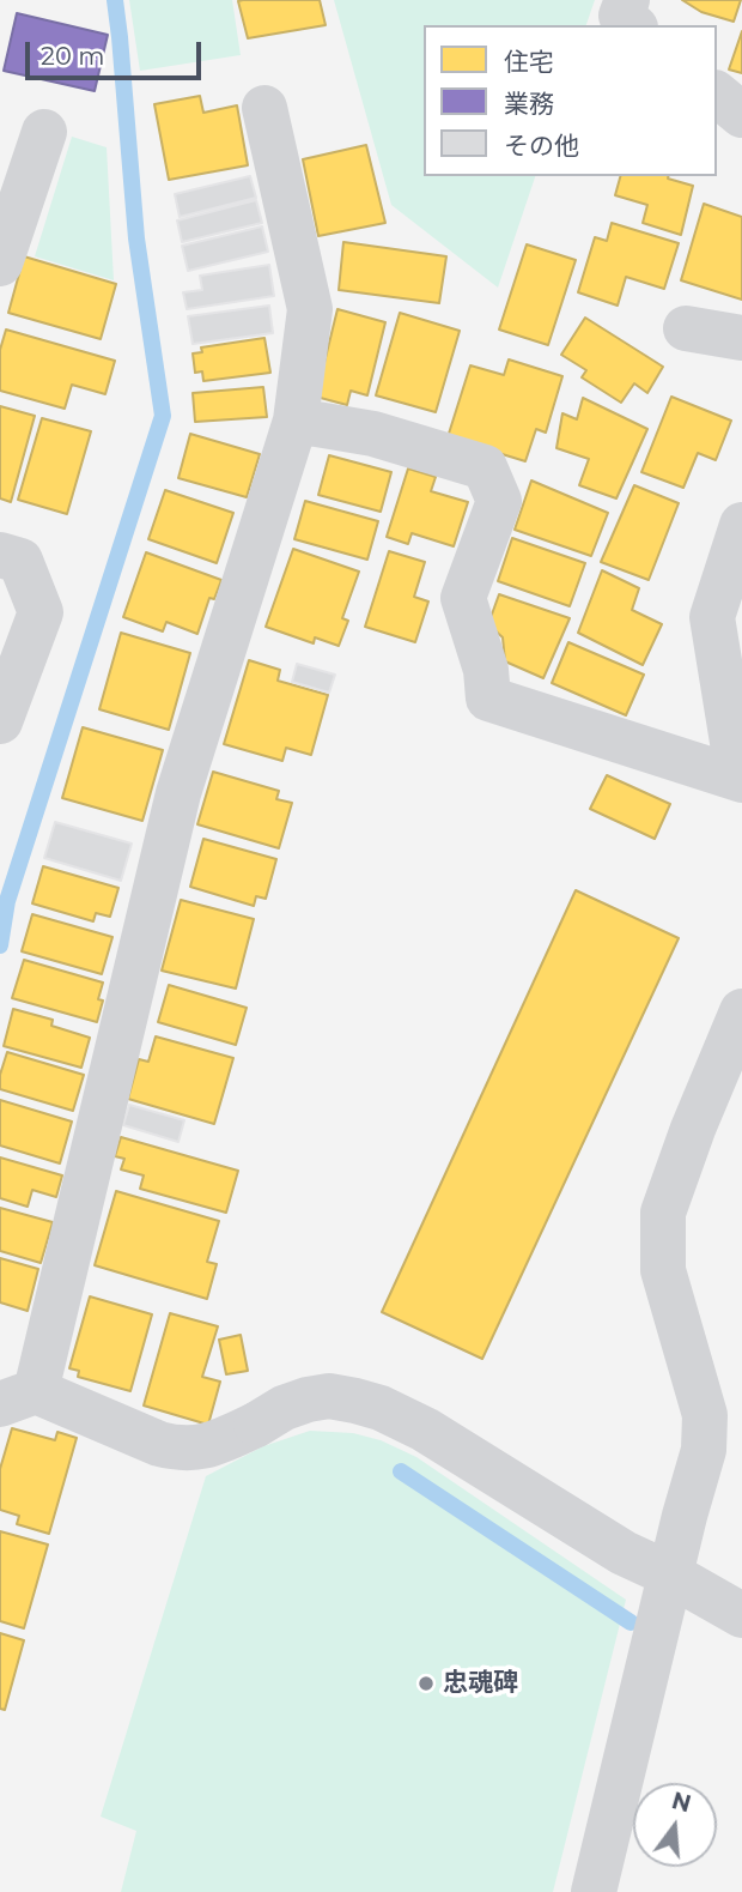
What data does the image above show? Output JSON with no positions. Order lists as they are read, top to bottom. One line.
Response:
{"places":["忠魂碑"],"legend":["住宅","業務","その他"],"scale_bar":"20 m","north":"top"}
